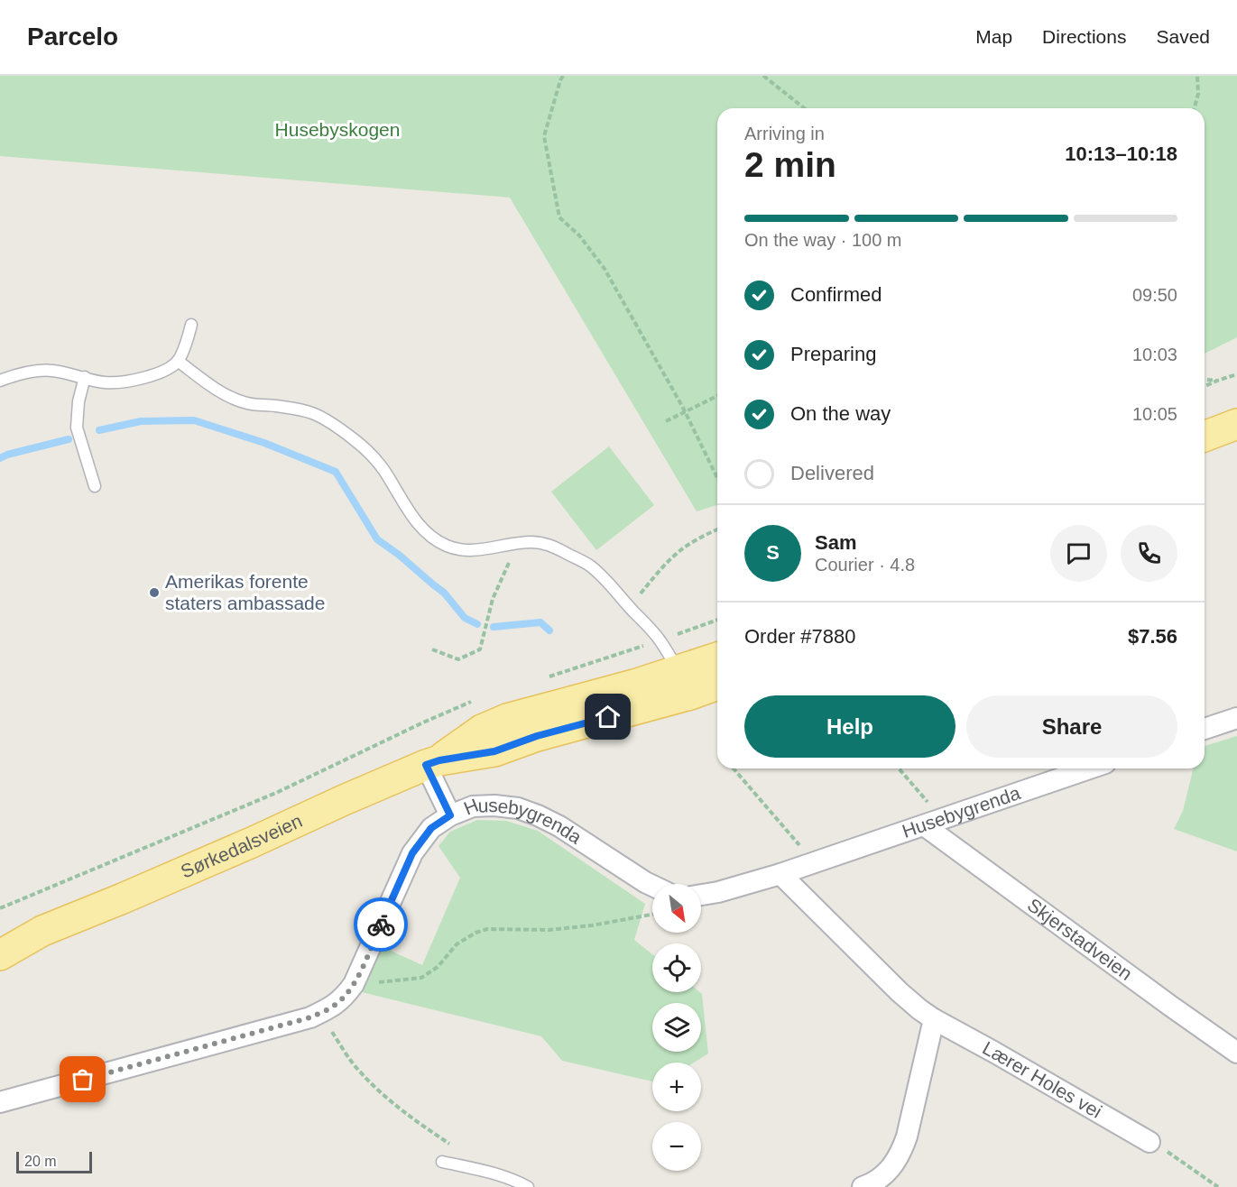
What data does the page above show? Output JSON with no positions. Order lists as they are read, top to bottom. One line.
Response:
{"streets":{"main road":["Sørkedalsveien"],"street":["Husebygrenda","Skjerstadveien","Lærer Holes vei"]},"crossings":[["Husebygrenda","Skjerstadveien"],["Husebygrenda","Lærer Holes vei"]],"parks":["Husebyskogen"],"places":["Amerikas forente staters ambassade"],"scale_bar":"20 m","north":"bottom right","page":{"header":"Parcelo","nav":["Map","Directions","Saved"],"heading":["2 min","Arriving in","10:13–10:18"],"panel":["Sam","Courier · 4.8","Order #7880","$7.56"],"bar":"On the way · 100 m","list":[["Confirmed","09:50"],["Preparing","10:03"],["On the way","10:05"],"Delivered"],"round":"S","buttons":["Help","Share"],"map_buttons":["+","−"],"scale":"20 m"}}
